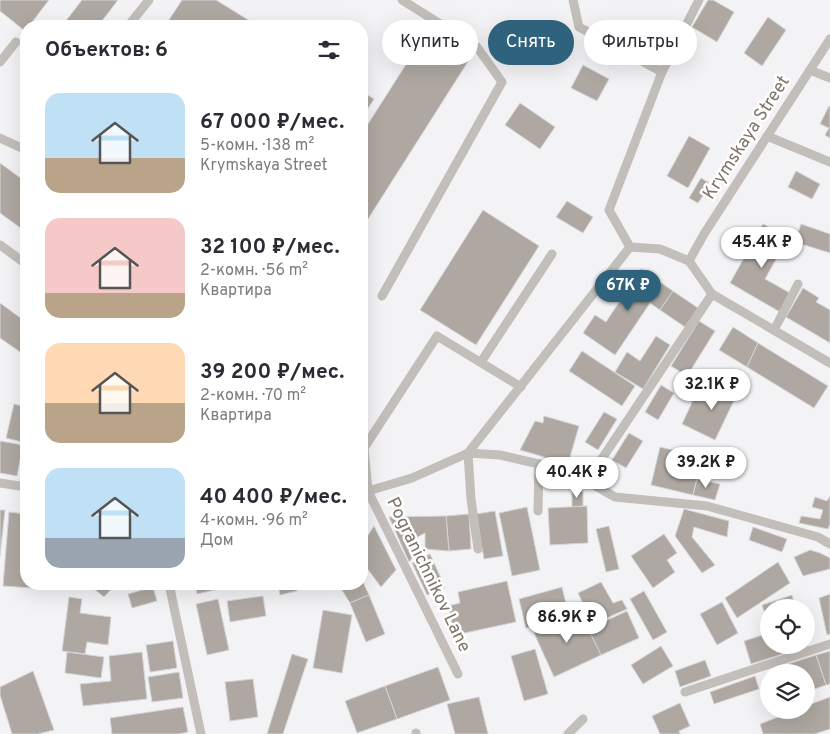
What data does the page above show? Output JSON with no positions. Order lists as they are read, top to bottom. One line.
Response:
{"streets":{"street":["Krymskaya Street","Pogranichnikov Lane"]},"page":{"chip":["Купить","Снять","Фильтры"],"heading":"Объектов: 6","list":[{"name":"67 000 ₽/мес.","note":"5-комн. · 138 m² · Krymskaya Street"},{"name":"32 100 ₽/мес.","note":"2-комн. · 56 m² · Квартира"},{"name":"39 200 ₽/мес.","note":"2-комн. · 70 m² · Квартира"},{"name":"40 400 ₽/мес.","note":"4-комн. · 96 m² · Дом"}],"price":["45.4K ₽","67K ₽","32.1K ₽","39.2K ₽","40.4K ₽","86.9K ₽"]}}
